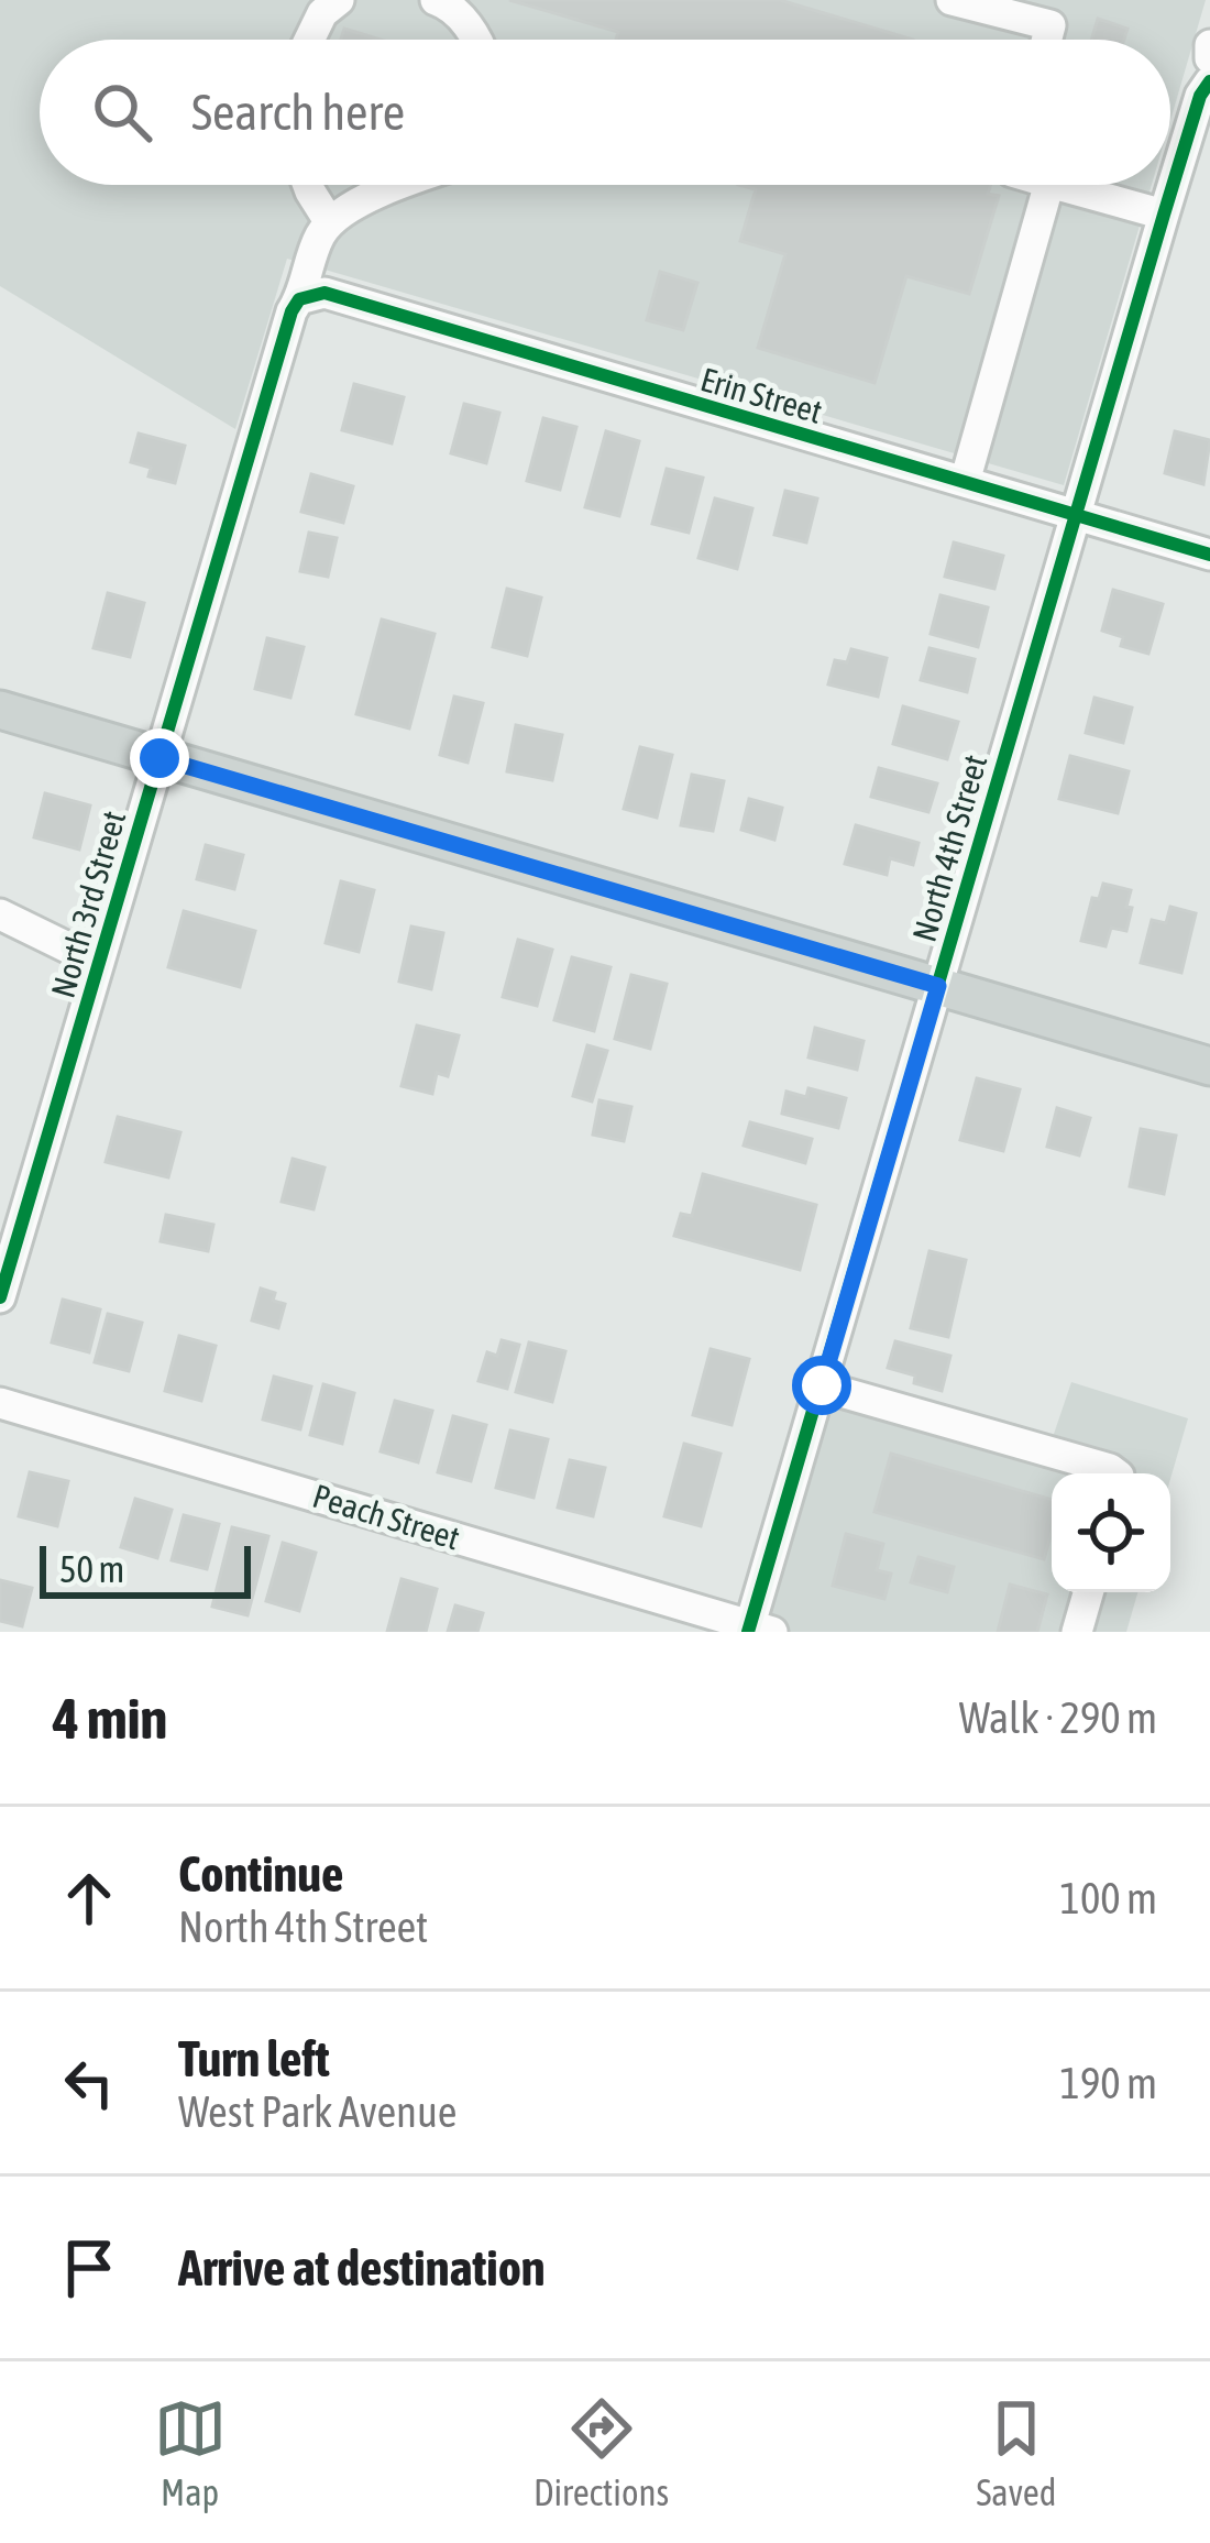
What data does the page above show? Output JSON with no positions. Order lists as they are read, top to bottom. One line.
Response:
{"streets":{"street":["Erin Street","North 4th Street","North 3rd Street","Peach Street"]},"crossings":[["Erin Street","North 4th Street"],["Erin Street","North 3rd Street"],["North 4th Street","Peach Street"]],"scale_bar":"50 m","page":{"search":"Search here","scale":"50 m","heading":["4 min","Walk · 290 m"],"list":[["Continue","North 4th Street","100 m"],["Turn left","West Park Avenue","190 m"],"Arrive at destination"],"nav":["Map","Directions","Saved"]}}
